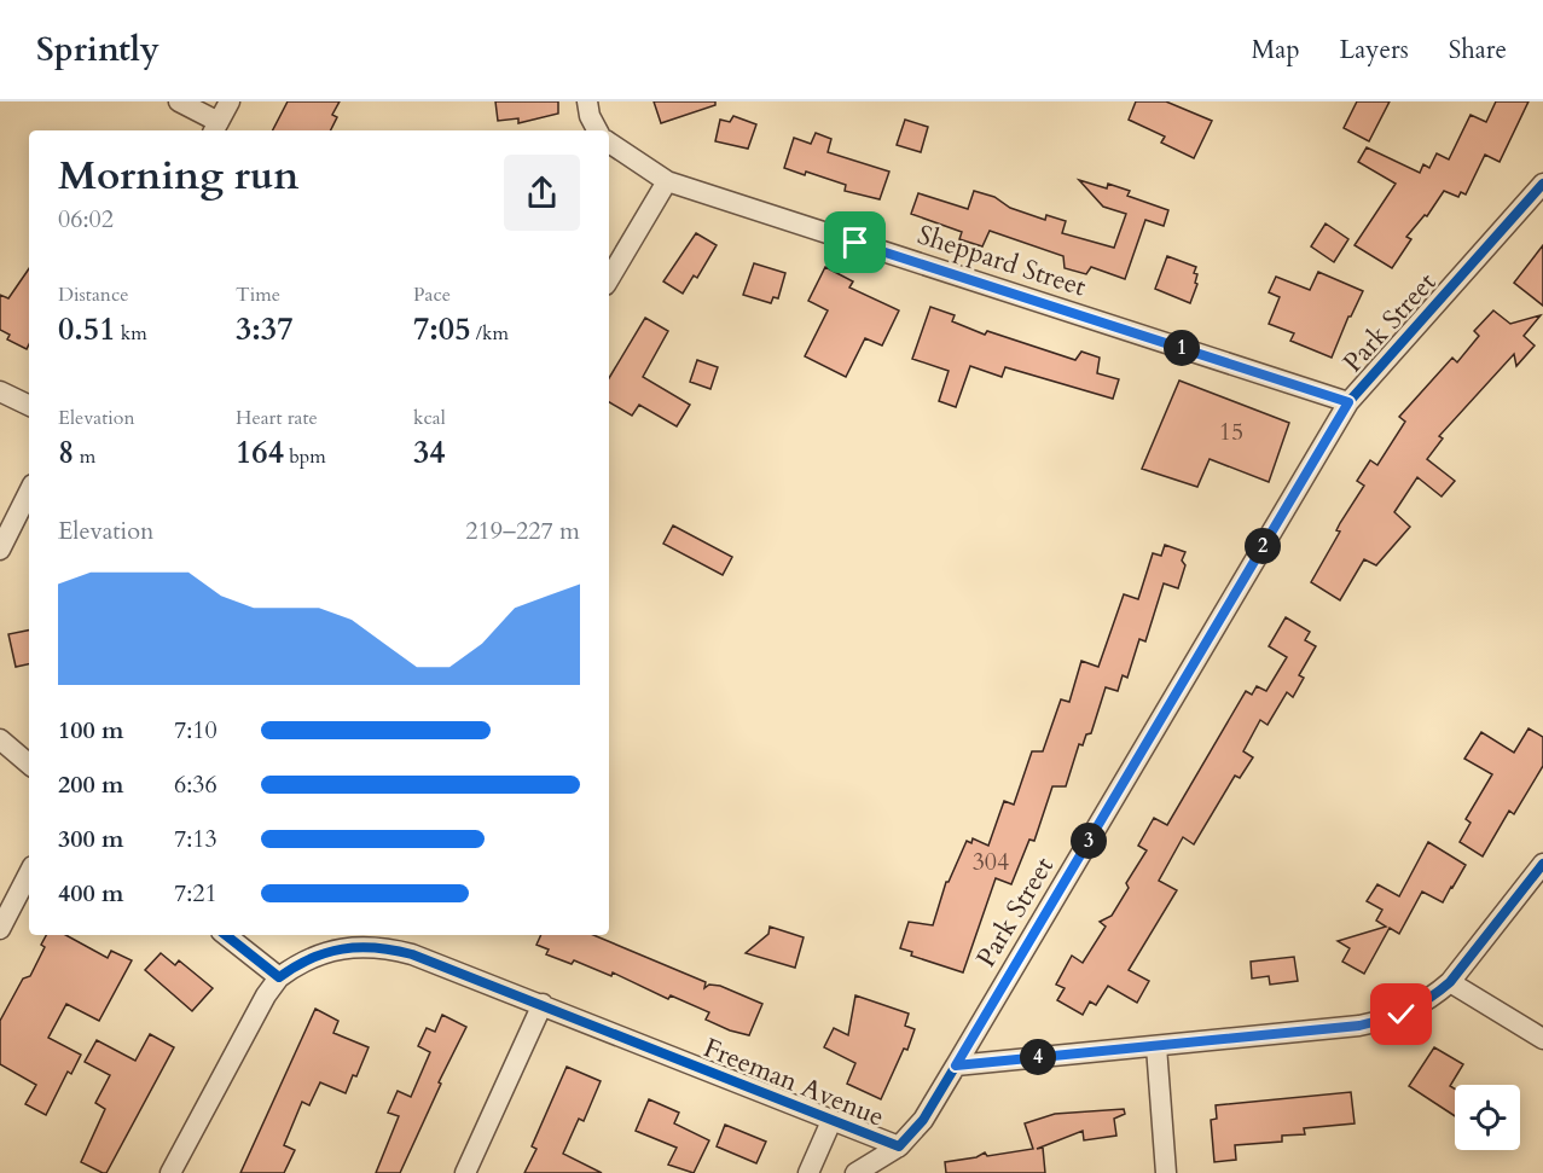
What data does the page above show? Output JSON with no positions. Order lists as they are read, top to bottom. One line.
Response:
{"streets":{"street":["Sheppard Street","Park Street","Freeman Avenue"]},"crossings":[["Sheppard Street","Park Street"],["Park Street","Freeman Avenue"]],"house_numbers":["15","304"],"page":{"header":"Sprintly","nav":["Map","Layers","Share"],"heading":["Morning run","06:02"],"stats":[["Distance","0.51 km"],["Time","3:37"],["Pace","7:05 /km"],["Elevation","8 m"],["Heart rate","164 bpm"],["kcal","34"]],"pins":["1","2","3","4"],"chart":["Elevation","219–227 m"],"list":[{"name":"100 m","note":"7:10"},{"name":"200 m","note":"6:36"},{"name":"300 m","note":"7:13"},{"name":"400 m","note":"7:21"}]}}
